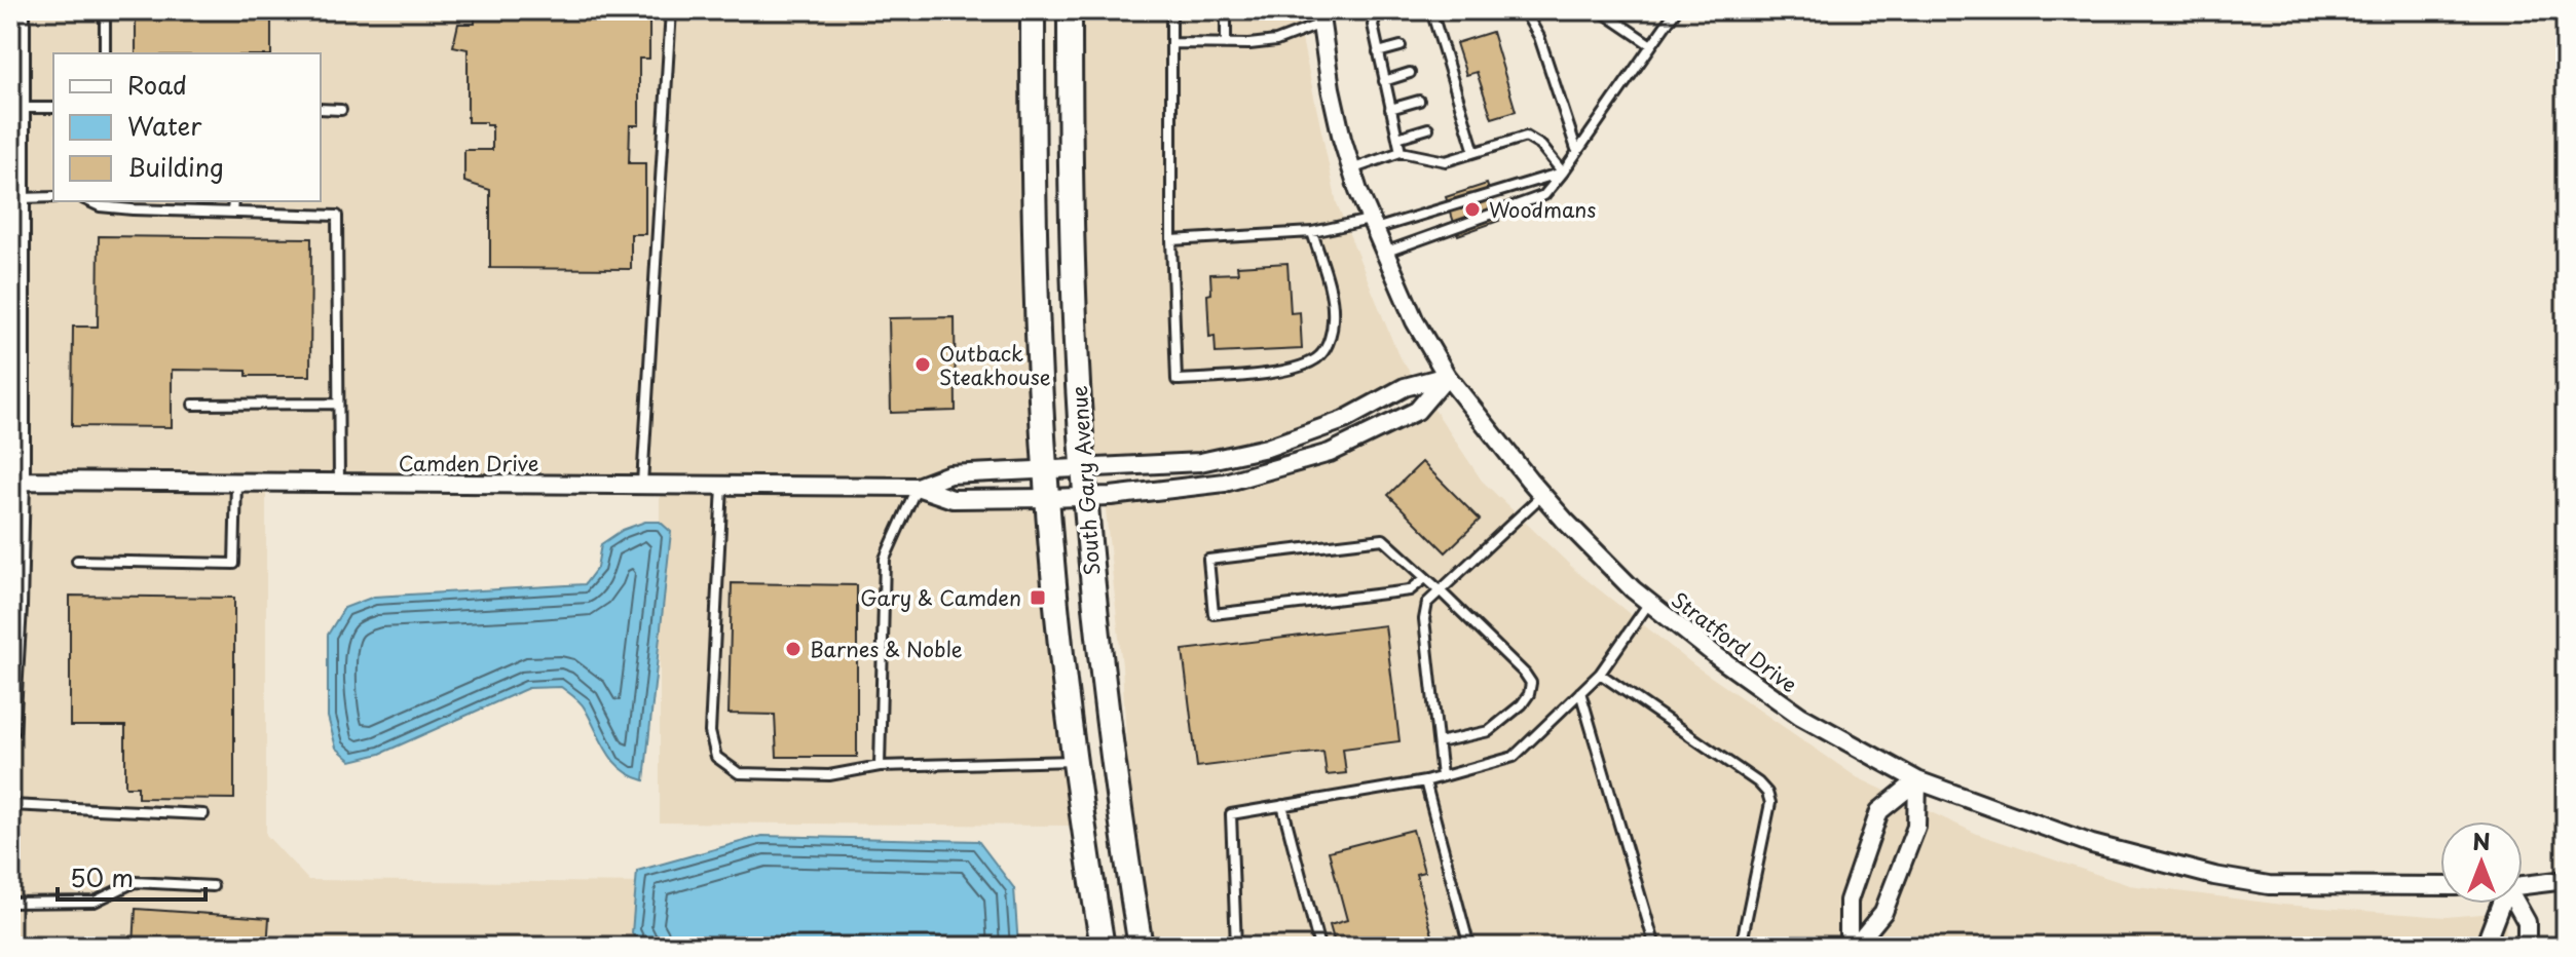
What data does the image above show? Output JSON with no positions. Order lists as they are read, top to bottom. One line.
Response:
{"streets":{"main road":["South Gary Avenue"],"street":["Camden Drive","Stratford Drive"]},"crossings":[["Camden Drive","South Gary Avenue"],["Camden Drive","Stratford Drive"]],"places":{"other":["Woodmans","Outback Steakhouse","Barnes & Noble"],"transit":["Gary & Camden"]},"legend":["Road","Water","Building"],"scale_bar":"50 m","north":"top"}
